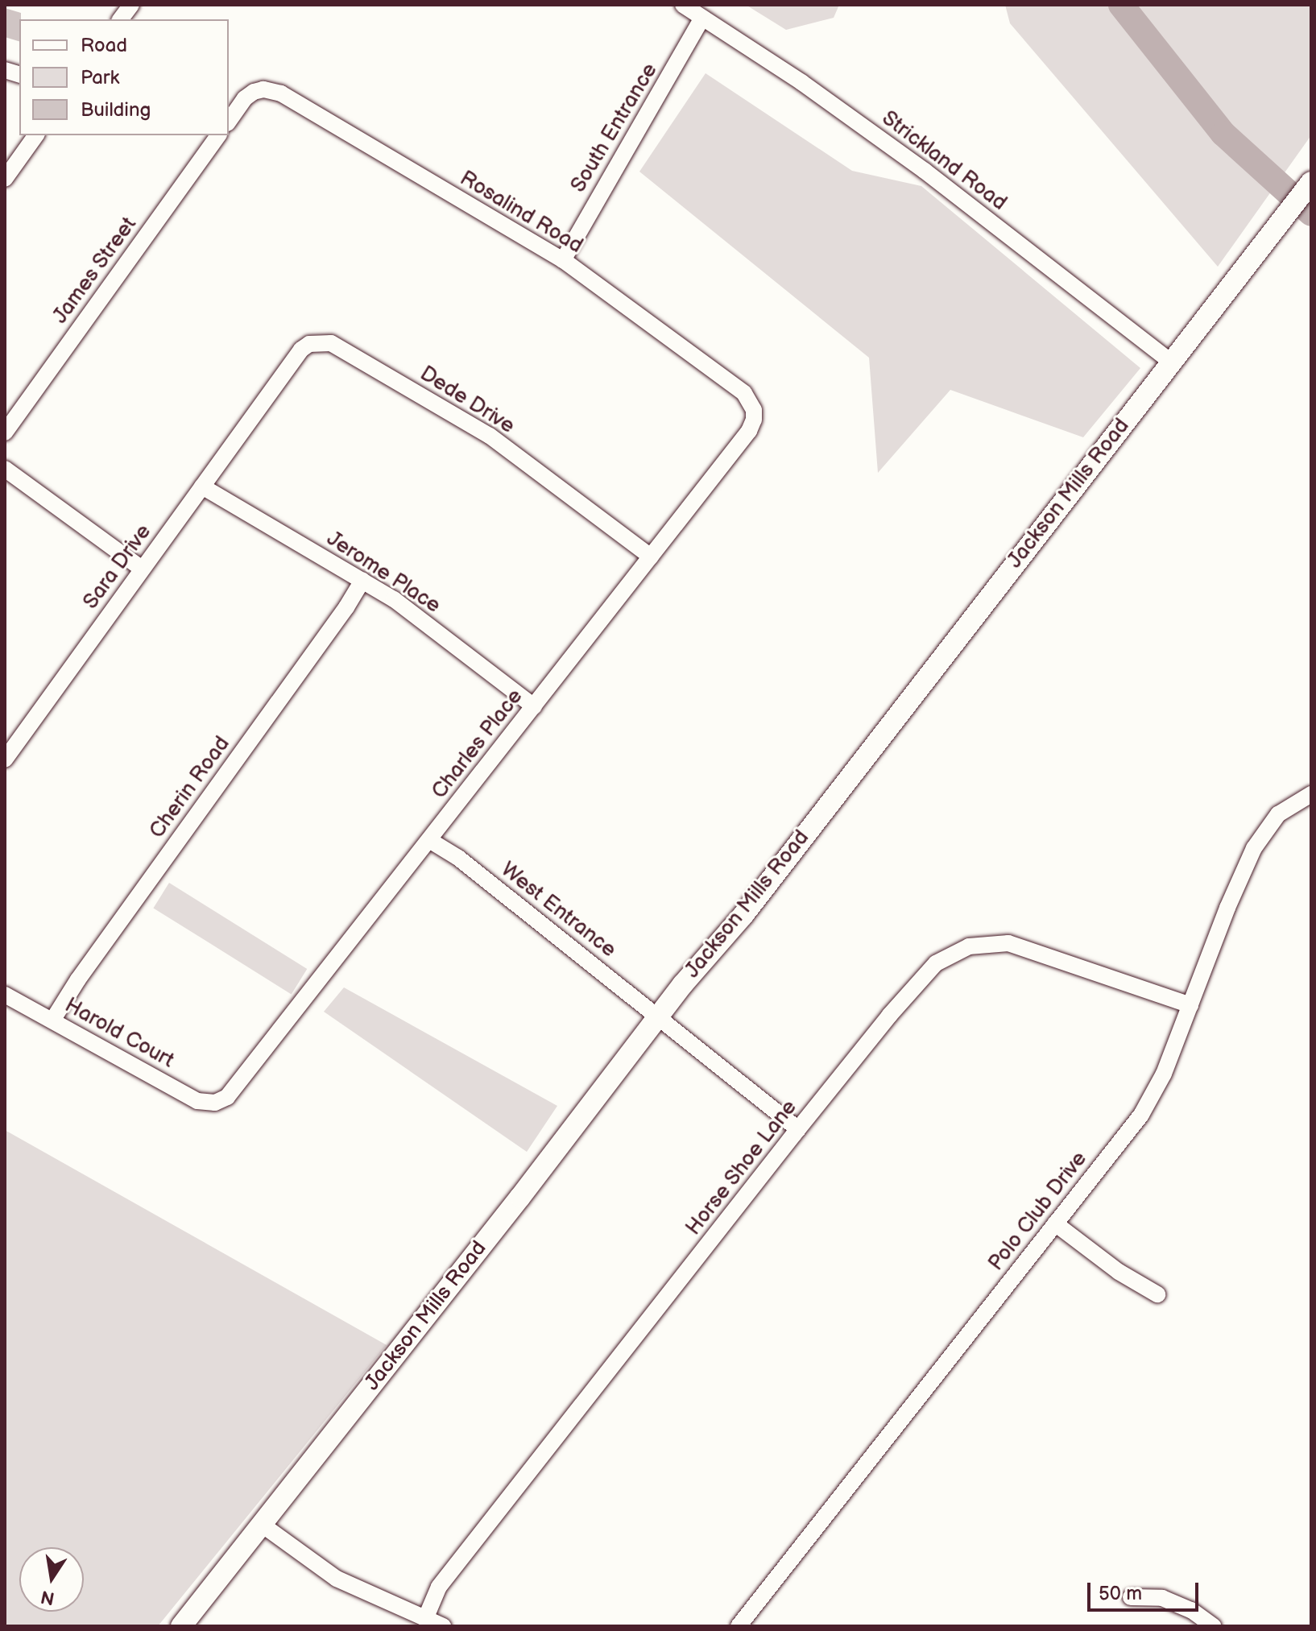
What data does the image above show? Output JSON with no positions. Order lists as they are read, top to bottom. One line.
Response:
{"streets":{"main road":["Jackson Mills Road"],"street":["South Entrance","Strickland Road","Rosalind Road","James Street","Dede Drive","Sara Drive","Jerome Place","Charles Place","Cherin Road","West Entrance","Harold Court","Horse Shoe Lane","Polo Club Drive"]},"crossings":[["South Entrance","Strickland Road"],["South Entrance","Rosalind Road"],["Strickland Road","Jackson Mills Road"],["Rosalind Road","Charles Place"],["Dede Drive","Sara Drive"],["Dede Drive","Charles Place"],["Jackson Mills Road","West Entrance"],["Sara Drive","Jerome Place"],["Jerome Place","Charles Place"],["Jerome Place","Cherin Road"],["Charles Place","West Entrance"],["Charles Place","Harold Court"],["Cherin Road","Harold Court"],["West Entrance","Horse Shoe Lane"],["Horse Shoe Lane","Polo Club Drive"]],"legend":["Road","Park","Building"],"scale_bar":"50 m","north":"bottom"}
